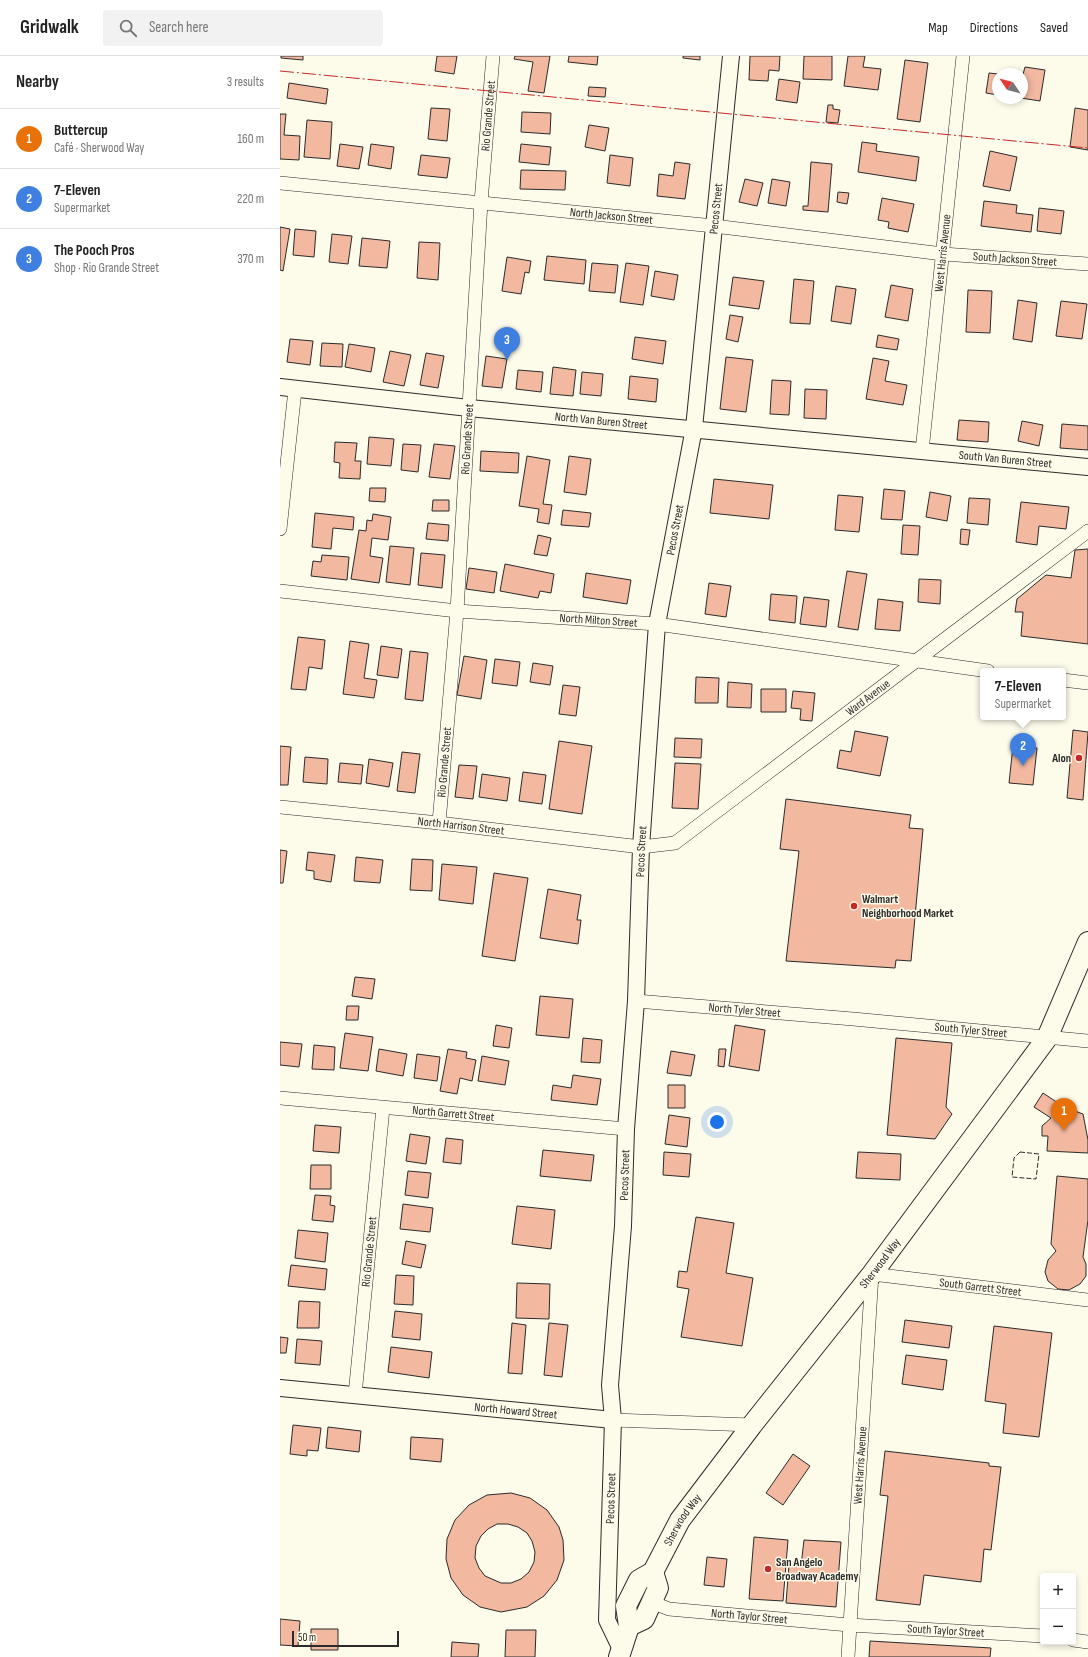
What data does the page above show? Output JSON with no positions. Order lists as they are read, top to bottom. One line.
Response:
{"streets":{"main road":["Sherwood Way"],"street":["Rio Grande Street","Pecos Street","North Jackson Street","West Harris Avenue","South Jackson Street","North Van Buren Street","South Van Buren Street","North Milton Street","Ward Avenue","North Harrison Street","North Tyler Street","South Tyler Street","North Garrett Street","South Garrett Street","North Howard Street","North Taylor Street","South Taylor Street"]},"crossings":[["Rio Grande Street","North Jackson Street"],["Rio Grande Street","North Van Buren Street"],["Rio Grande Street","North Milton Street"],["Rio Grande Street","North Harrison Street"],["Rio Grande Street","North Garrett Street"],["Rio Grande Street","North Howard Street"],["Pecos Street","North Jackson Street"],["Pecos Street","North Van Buren Street"],["Pecos Street","North Milton Street"],["Pecos Street","Ward Avenue"],["Pecos Street","North Harrison Street"],["Pecos Street","North Tyler Street"],["Pecos Street","North Garrett Street"],["Pecos Street","Sherwood Way"],["Pecos Street","North Howard Street"],["North Jackson Street","West Harris Avenue"],["North Jackson Street","South Jackson Street"],["West Harris Avenue","South Jackson Street"],["West Harris Avenue","North Van Buren Street"],["West Harris Avenue","South Van Buren Street"],["West Harris Avenue","Sherwood Way"],["West Harris Avenue","South Garrett Street"],["West Harris Avenue","North Taylor Street"],["West Harris Avenue","South Taylor Street"],["North Van Buren Street","South Van Buren Street"],["North Milton Street","Ward Avenue"],["Ward Avenue","North Harrison Street"],["North Tyler Street","South Tyler Street"],["South Tyler Street","Sherwood Way"],["Sherwood Way","South Garrett Street"],["Sherwood Way","North Howard Street"],["North Taylor Street","South Taylor Street"]],"places":["Alon","Walmart Neighborhood Market","San Angelo Broadway Academy"],"scale_bar":"50 m","north":"top left","page":{"header":"Gridwalk","search":"Search here","nav":["Map","Directions","Saved"],"heading":["Nearby","3 results"],"list":[{"mark":"1","name":"Buttercup","note":"Café · Sherwood Way","value":"160 m"},{"mark":"2","name":"7-Eleven","note":"Supermarket","value":"220 m"},{"mark":"3","name":"The Pooch Pros","note":"Shop · Rio Grande Street","value":"370 m"}],"pins":["3","2","1"],"popup":["7-Eleven","Supermarket"],"map_buttons":["+","−"],"scale":"50 m"}}
